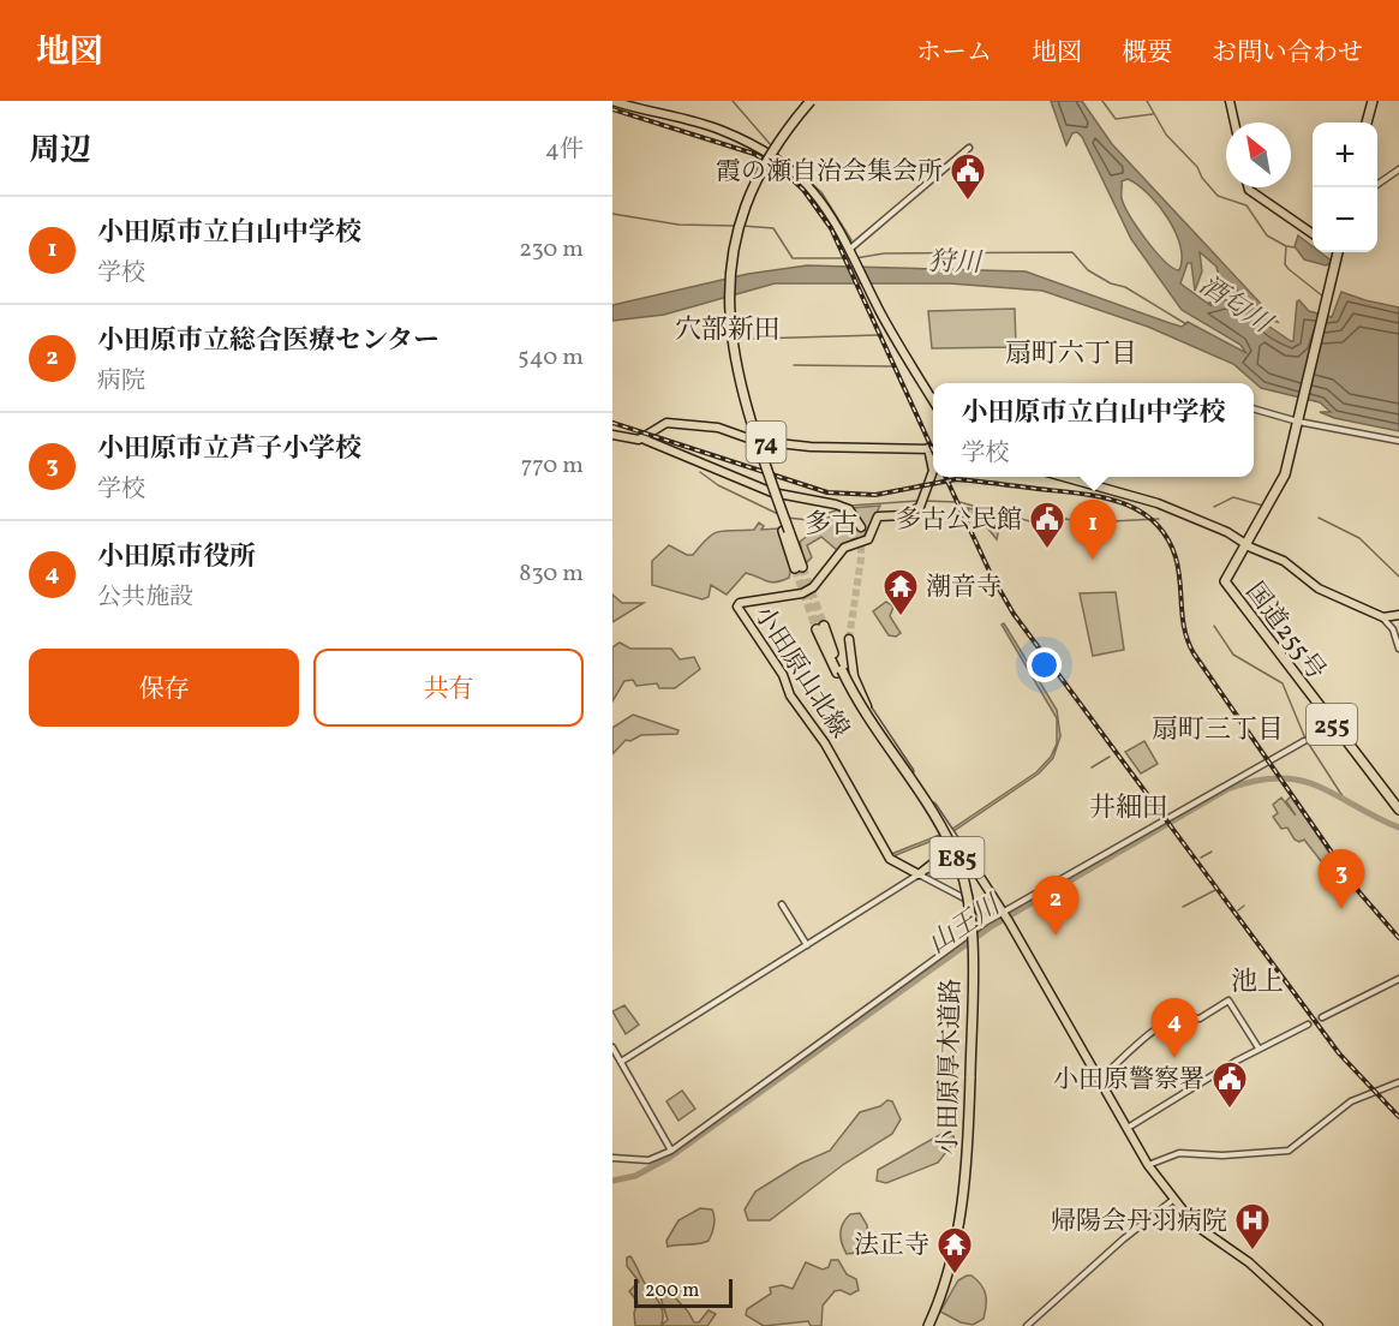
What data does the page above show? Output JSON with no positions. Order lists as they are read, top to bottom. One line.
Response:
{"streets":{"highway":["国道255号","255","E85","小田原厚木道路"],"main road":["74","小田原山北線"]},"crossings":[["74","小田原山北線"],["国道255号","255"]],"districts":["穴部新田","扇町六丁目","多古","扇町三丁目","井細田","池上"],"water":["狩川","酒匂川","山王川"],"places":{"public building":["霞の瀬自治会集会所","多古公民館","小田原警察署"],"temple":["潮音寺","法正寺"],"hospital":["帰陽会丹羽病院"]},"scale_bar":"200 m","north":"top left","page":{"header":"地図","nav":["ホーム","地図","概要","お問い合わせ"],"heading":["周辺","4件"],"map_buttons":["+","−"],"list":[{"mark":"1","name":"小田原市立白山中学校","note":"学校","value":"230 m"},{"mark":"2","name":"小田原市立総合医療センター","note":"病院","value":"540 m"},{"mark":"3","name":"小田原市立芦子小学校","note":"学校","value":"770 m"},{"mark":"4","name":"小田原市役所","note":"公共施設","value":"830 m"}],"popup":["小田原市立白山中学校","学校"],"pins":["1","3","2","4"],"buttons":["保存","共有"],"scale":"200 m"}}
